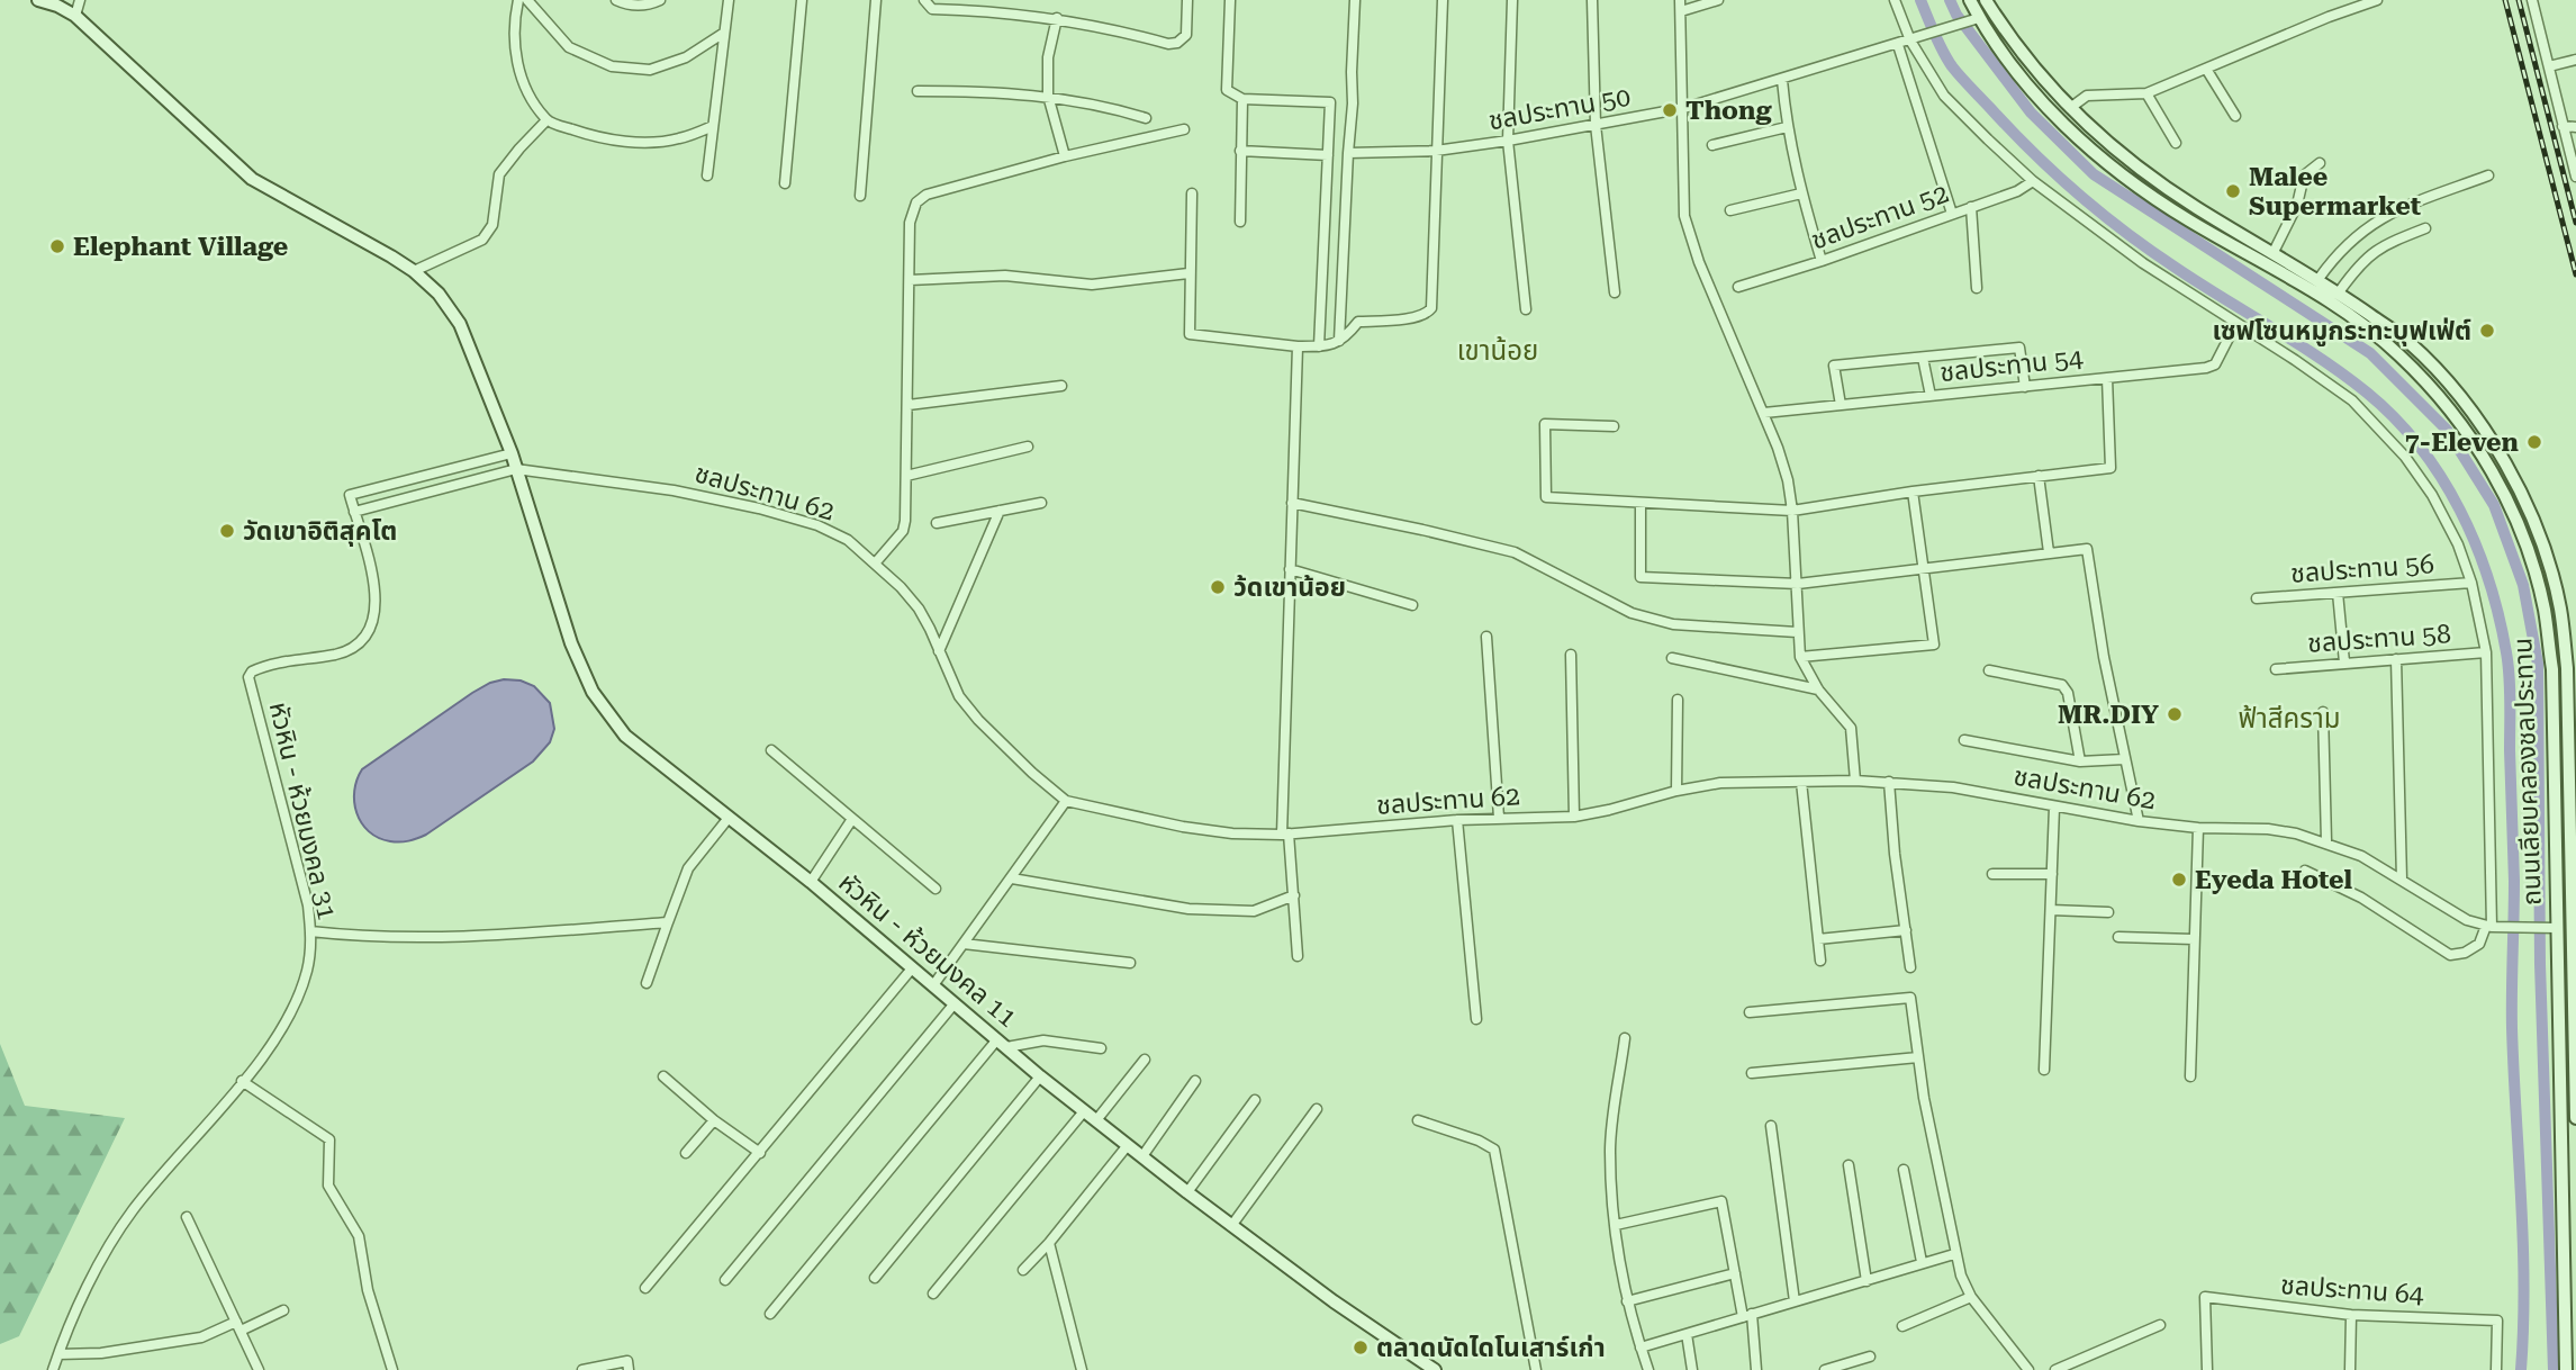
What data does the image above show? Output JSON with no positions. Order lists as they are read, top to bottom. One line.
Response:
{"streets":{"street":["ชลประทาน 50","ชลประทาน 52","ชลประทาน 54","ชลประทาน 62","ชลประทาน 56","ชลประทาน 58","ถนนเลียบคลองชลประทาน","หัวหิน - ห้วยมงคล 31","หัวหิน - ห้วยมงคล 11","ชลประทาน 64"]},"crossings":[["ชลประทาน 50","ถนนเลียบคลองชลประทาน"],["ชลประทาน 62","หัวหิน - ห้วยมงคล 11"]],"districts":["เขาน้อย","ฟ้าสีคราม"],"places":["Thong","Malee Supermarket","Elephant Village","เซฟโซนหมูกระทะบุฟเฟ่ต์","7-Eleven","วัดเขาอิติสุคโต","ว้ดเขาน้อย","MR.DIY","Eyeda Hotel","ตลาดนัดไดโนเสาร์เก่า"]}
